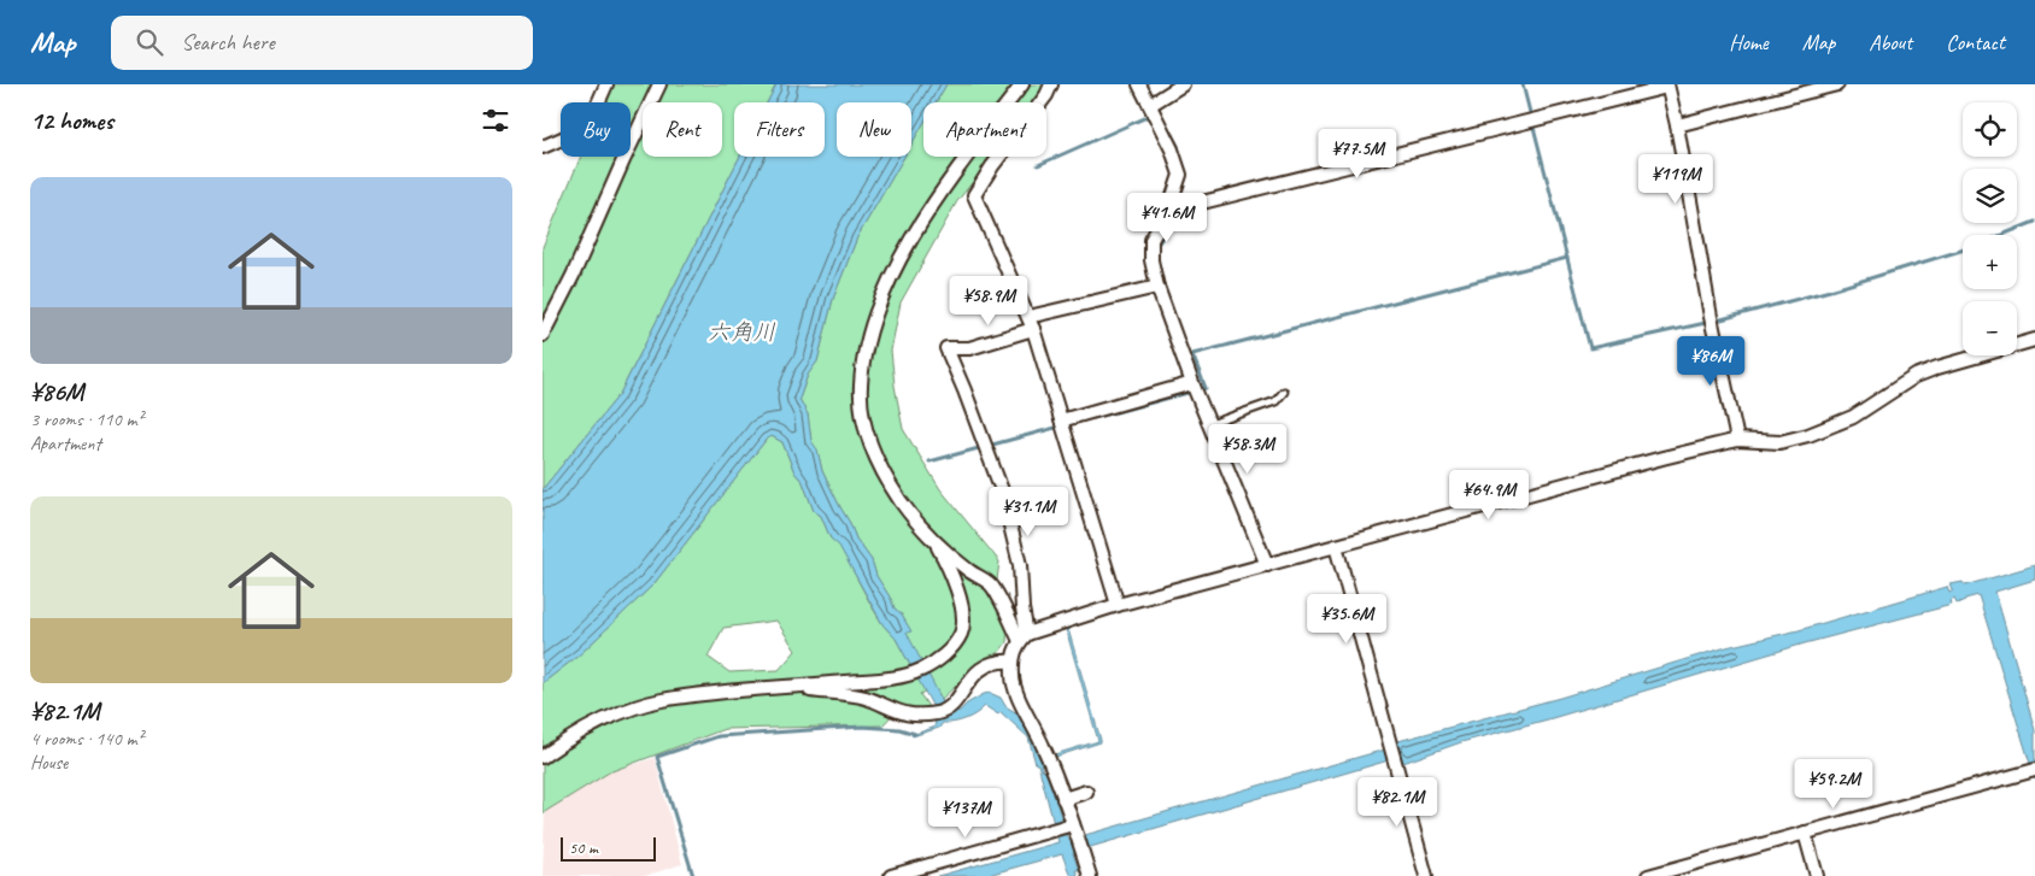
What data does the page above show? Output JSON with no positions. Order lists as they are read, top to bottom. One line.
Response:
{"water":["六角川"],"scale_bar":"50 m","page":{"header":"Map","search":"Search here","nav":["Home","Map","About","Contact"],"heading":"12 homes","map_buttons":["+","−"],"chip":["Buy","Rent","Filters","New","Apartment"],"price":["¥77.5M","¥119M","¥41.6M","¥58.9M","¥86M","¥58.3M","¥64.9M","¥31.1M","¥35.6M","¥59.2M","¥82.1M","¥137M"],"list":[{"name":"¥86M","note":"3 rooms · 110 m² · Apartment"},{"name":"¥82.1M","note":"4 rooms · 140 m² · House"}],"scale":"50 m"}}
